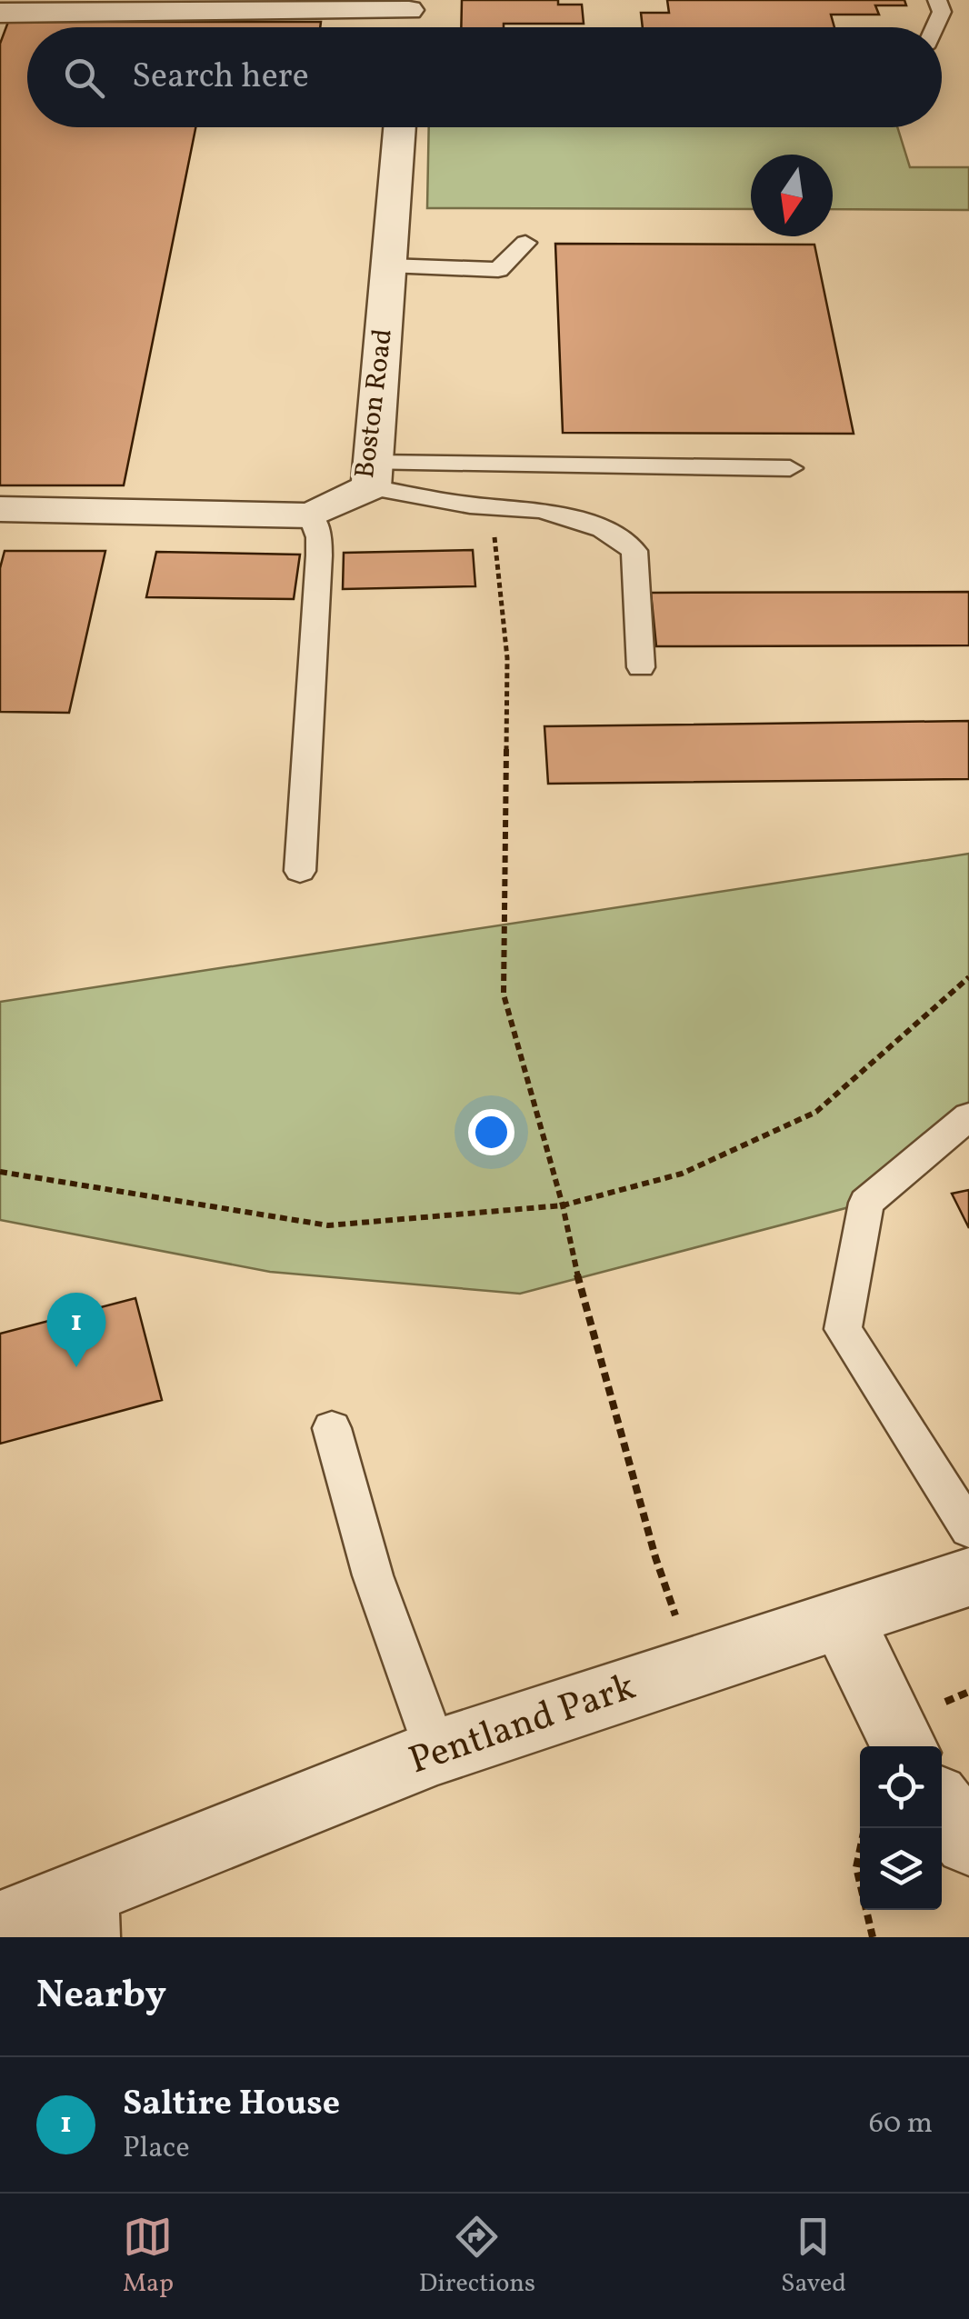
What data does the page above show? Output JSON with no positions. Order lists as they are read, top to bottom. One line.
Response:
{"streets":{"street":["Boston Road","Pentland Park"]},"north":"bottom","page":{"search":"Search here","pins":"1","heading":"Nearby","list":[{"mark":"1","name":"Saltire House","note":"Place","value":"60 m"}],"nav":["Map","Directions","Saved"]}}
